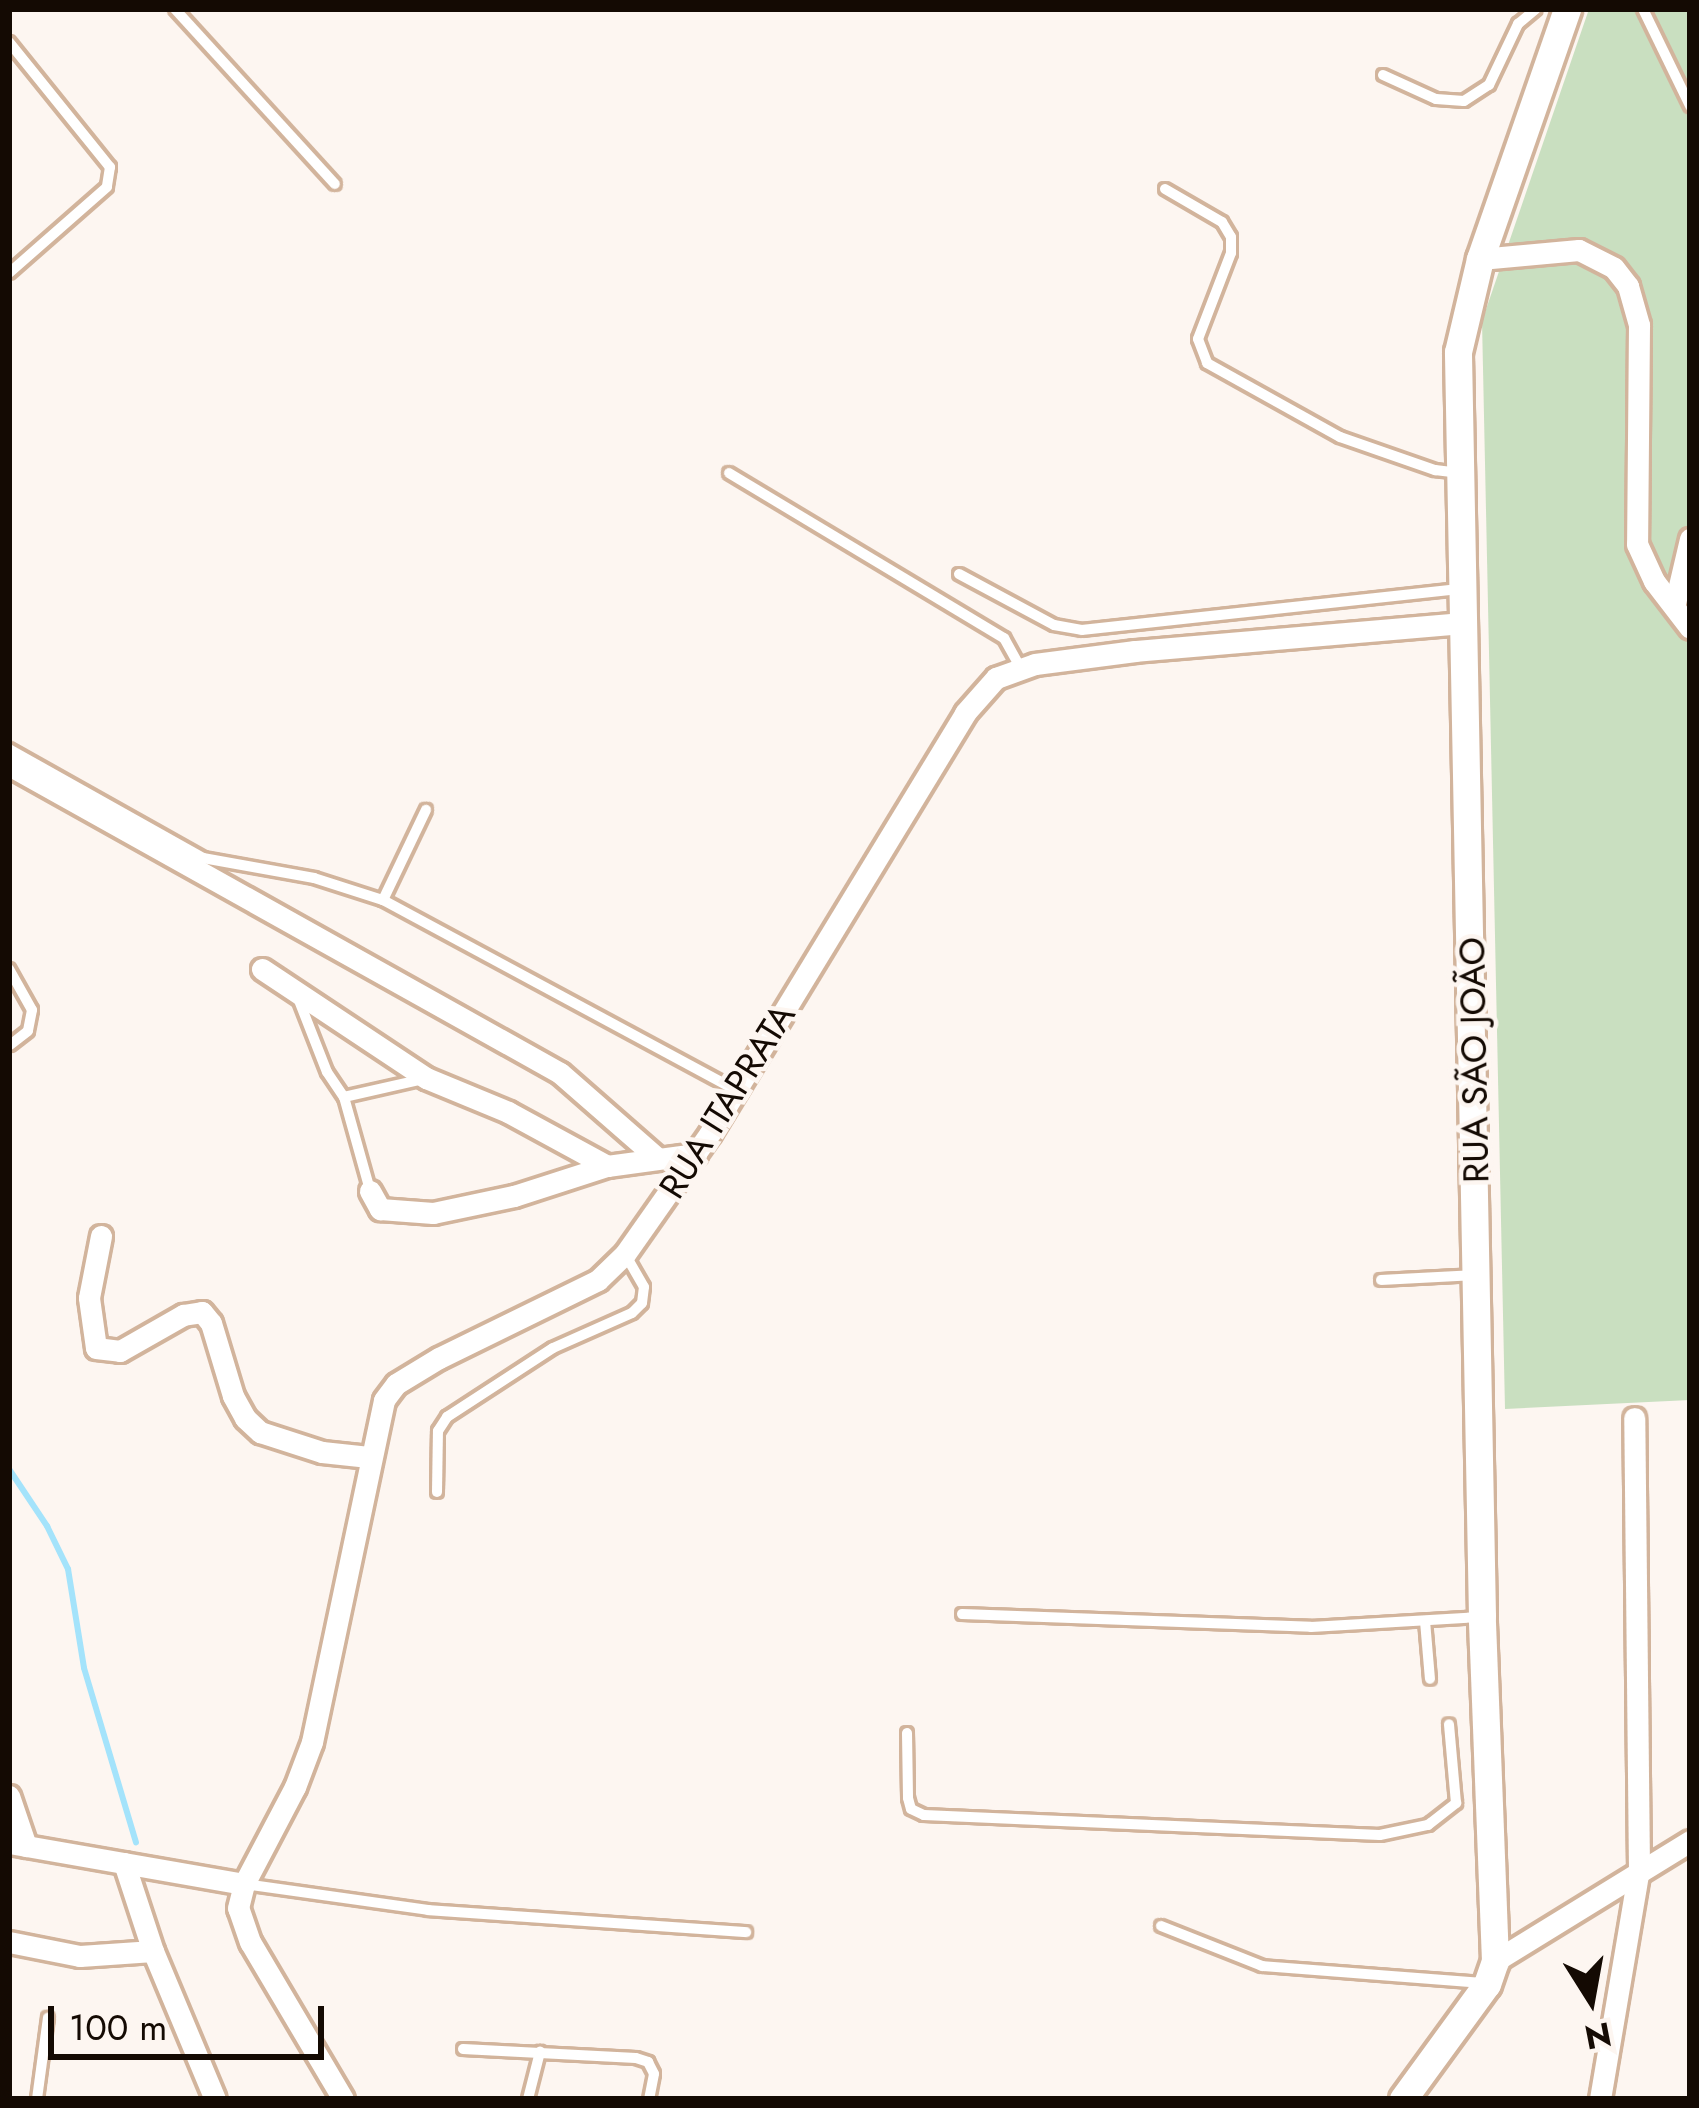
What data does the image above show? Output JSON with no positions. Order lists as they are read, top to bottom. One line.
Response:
{"streets":{"street":["RUA SÃO JOÃO","RUA ITAPRATA"]},"scale_bar":"100 m","north":"bottom"}
